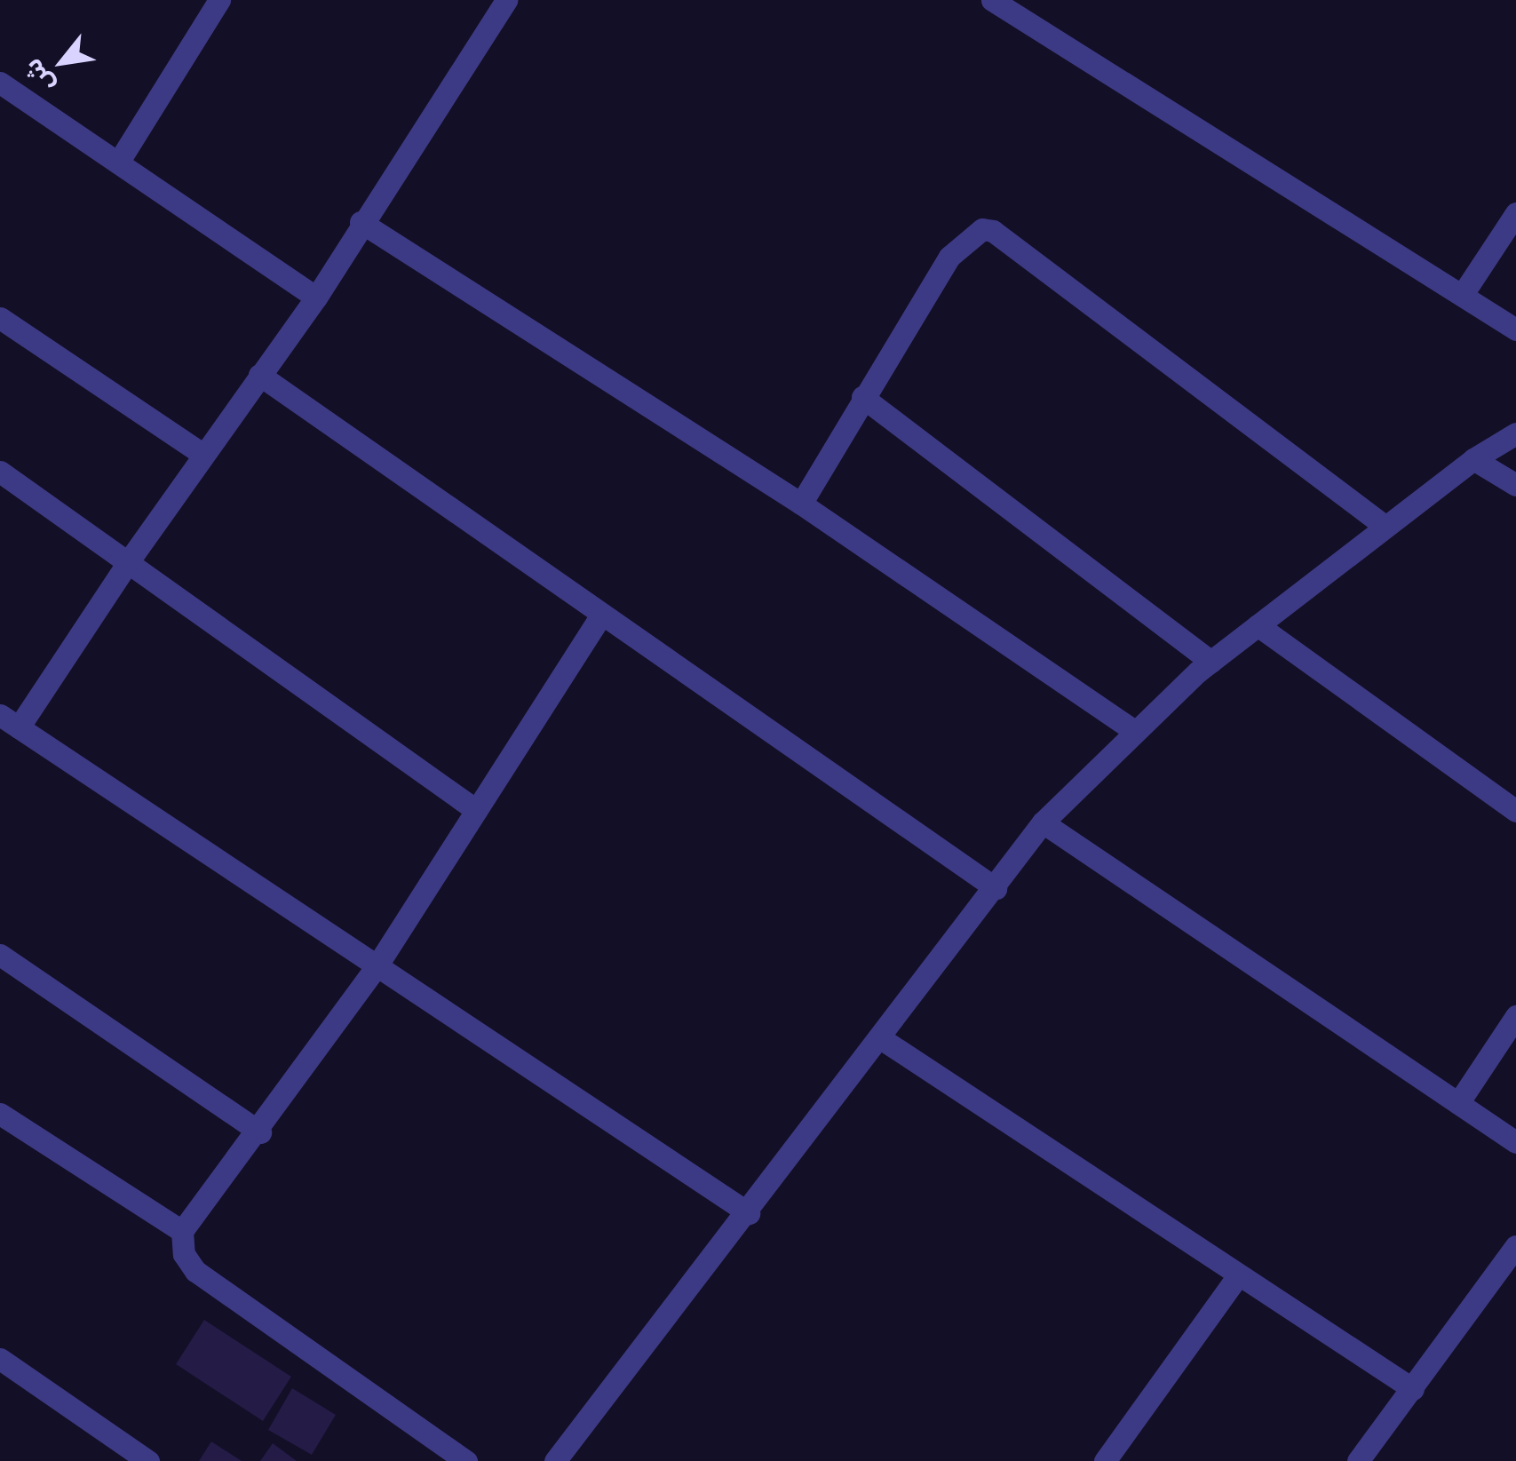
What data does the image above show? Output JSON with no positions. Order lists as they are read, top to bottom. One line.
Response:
{"north":"bottom left"}
